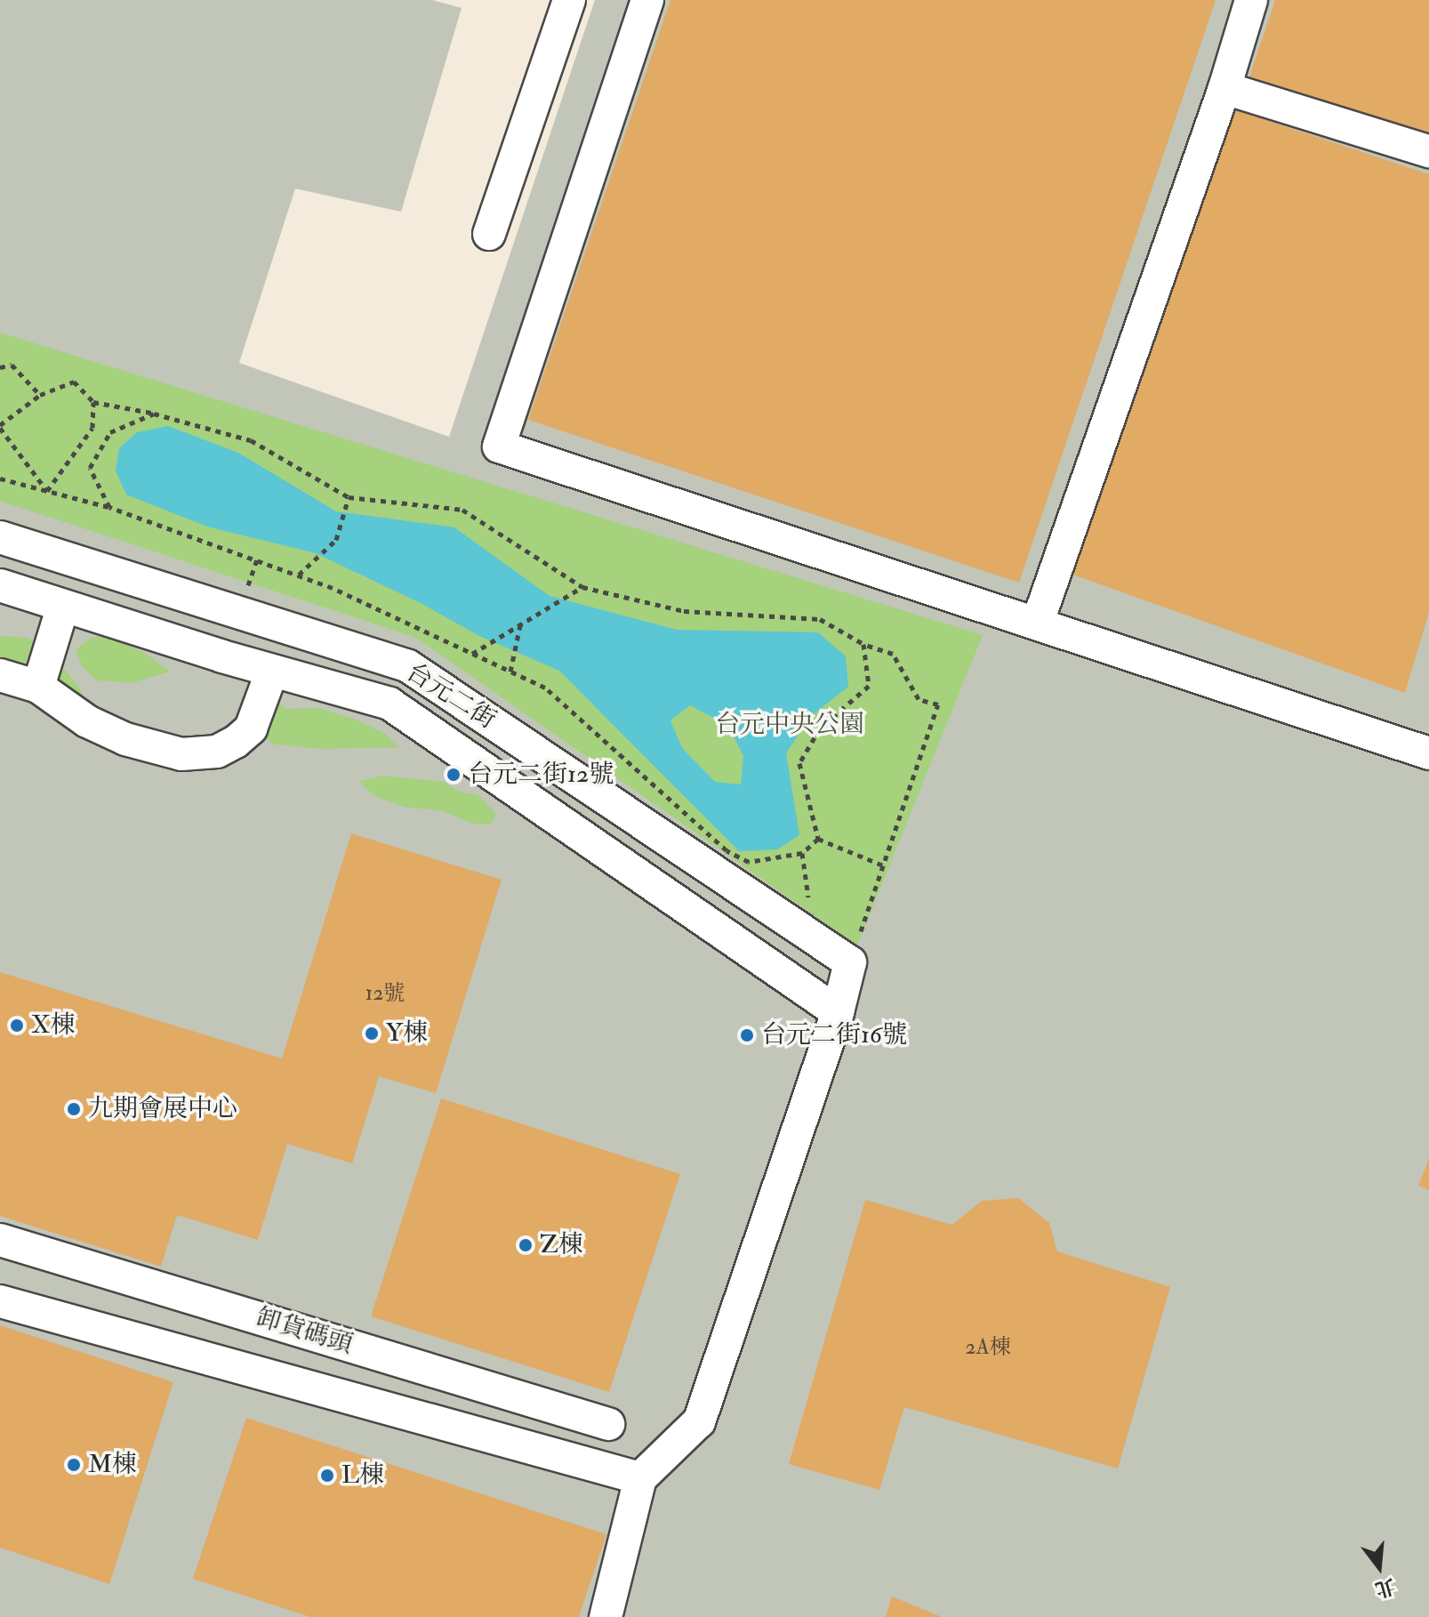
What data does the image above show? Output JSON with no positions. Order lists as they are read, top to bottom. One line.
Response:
{"streets":{"lane":["台元二街","卸貨碼頭"]},"parks":["台元中央公園"],"places":["台元二街12號","X棟","Y棟","台元二街16號","九期會展中心","Z棟","M棟","L棟"],"house_numbers":["12號","2A棟"],"north":"bottom"}
